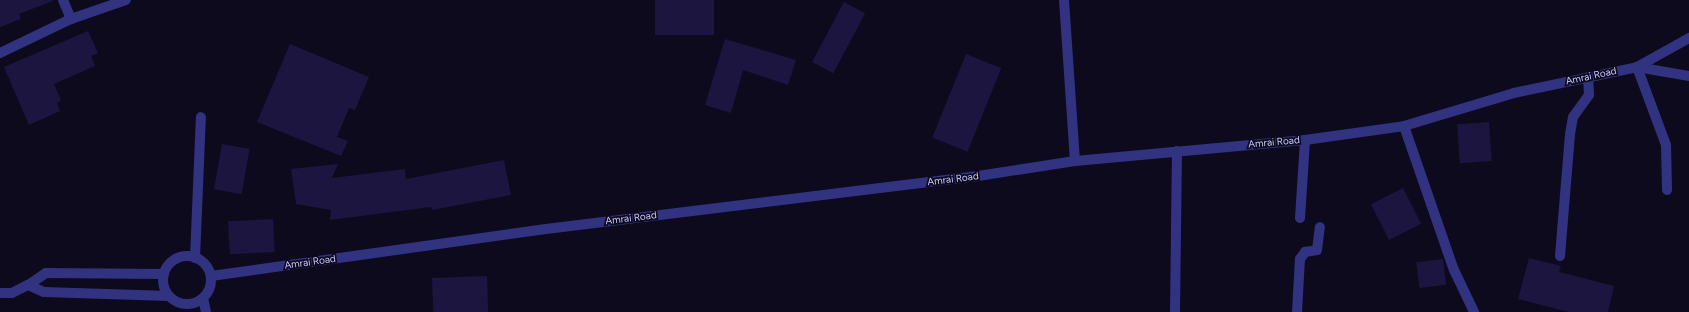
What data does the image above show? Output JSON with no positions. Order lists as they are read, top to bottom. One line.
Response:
{"streets":{"street":["Amrai Road"]}}
